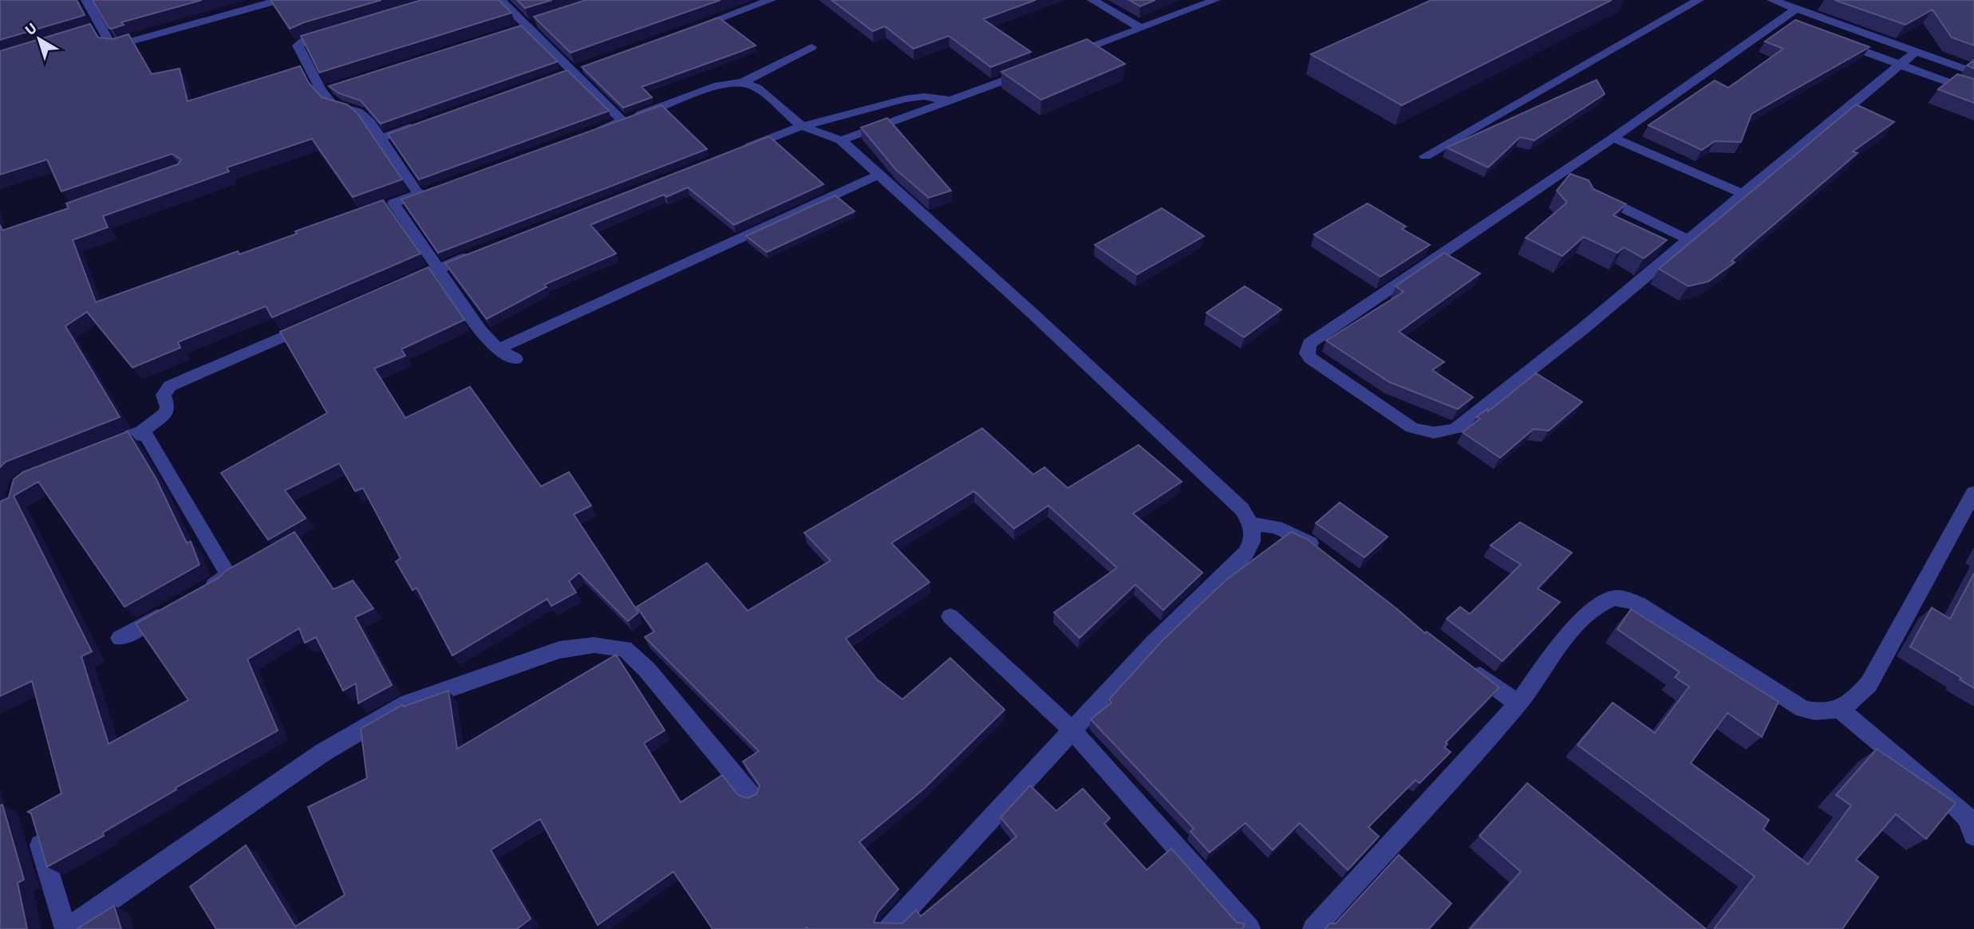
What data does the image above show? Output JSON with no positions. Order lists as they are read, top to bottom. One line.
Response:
{"north":"top left"}
